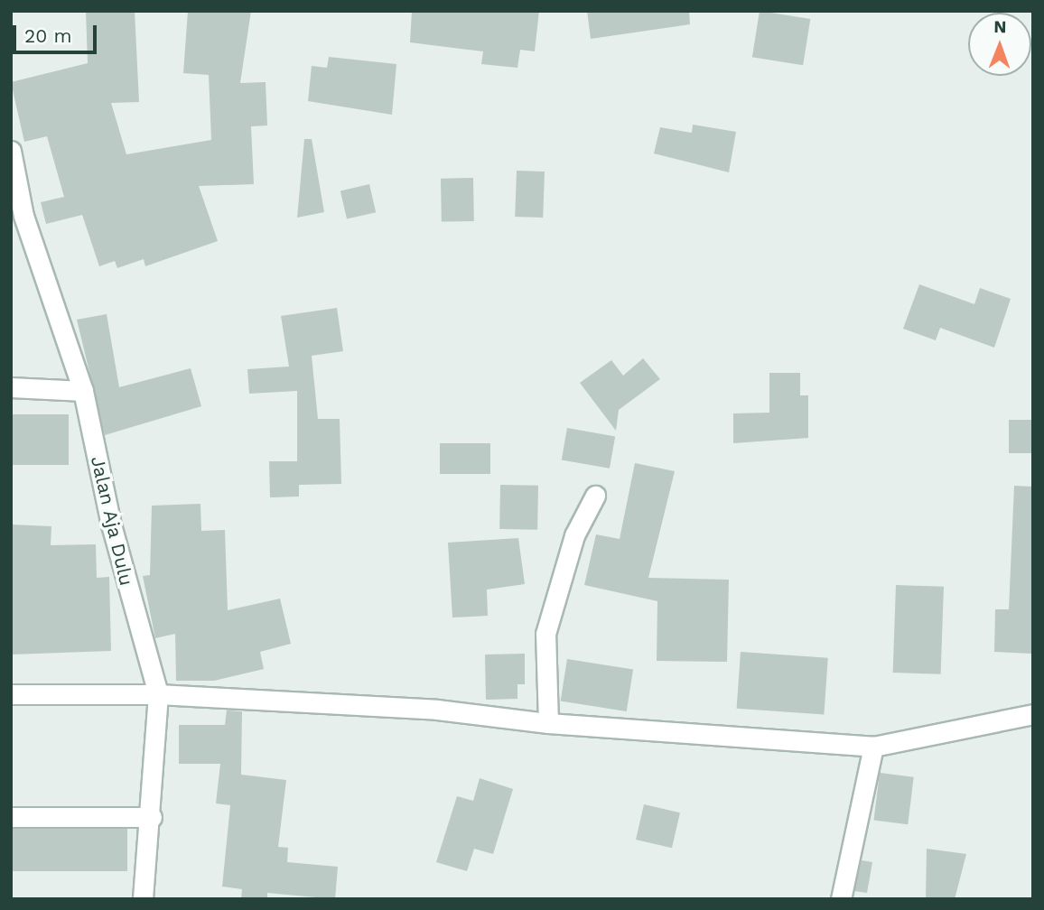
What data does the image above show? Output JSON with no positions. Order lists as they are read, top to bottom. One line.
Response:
{"streets":{"street":["Jalan Aja Dulu"]},"scale_bar":"20 m","north":"top"}
